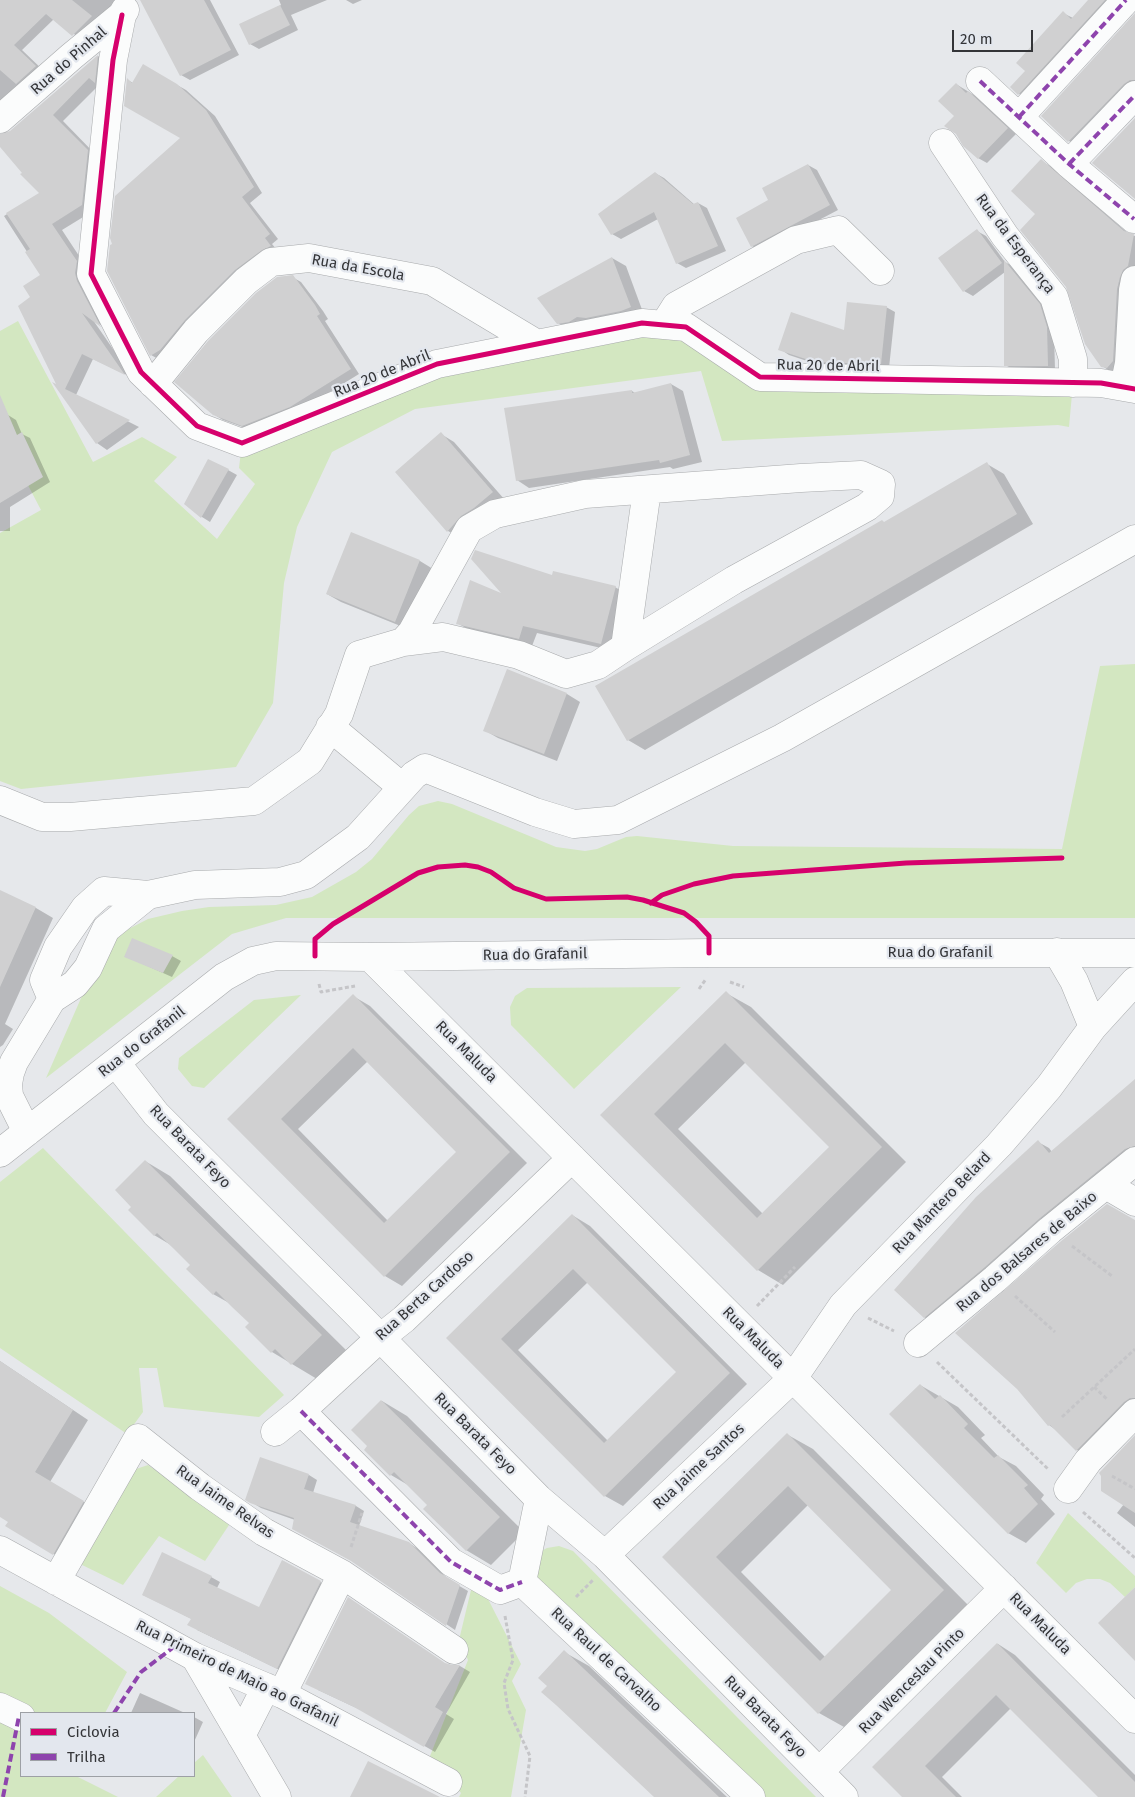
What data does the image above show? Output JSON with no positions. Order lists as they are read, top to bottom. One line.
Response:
{"streets":{"street":["Rua do Pinhal","Rua da Esperança","Rua da Escola","Rua 20 de Abril","Rua do Grafanil","Rua Maluda","Rua Barata Feyo","Rua Mantero Belard","Rua dos Balsares de Baixo","Rua Berta Cardoso","Rua Jaime Santos","Rua Jaime Relvas","Rua Raul de Carvalho","Rua Primeiro de Maio ao Grafanil","Rua Wenceslau Pinto"]},"crossings":[["Rua do Pinhal","Rua 20 de Abril"],["Rua da Esperança","Rua 20 de Abril"],["Rua da Escola","Rua 20 de Abril"],["Rua do Grafanil","Rua Maluda"],["Rua do Grafanil","Rua Barata Feyo"],["Rua Maluda","Rua Mantero Belard"],["Rua Maluda","Rua Berta Cardoso"],["Rua Maluda","Rua Jaime Santos"],["Rua Maluda","Rua Wenceslau Pinto"],["Rua Barata Feyo","Rua Berta Cardoso"],["Rua Barata Feyo","Rua Jaime Santos"],["Rua Barata Feyo","Rua Wenceslau Pinto"],["Rua Mantero Belard","Rua Jaime Santos"],["Rua Berta Cardoso","Rua Raul de Carvalho"],["Rua Jaime Relvas","Rua Primeiro de Maio ao Grafanil"]],"legend":["Ciclovia","Trilha"],"scale_bar":"20 m"}
